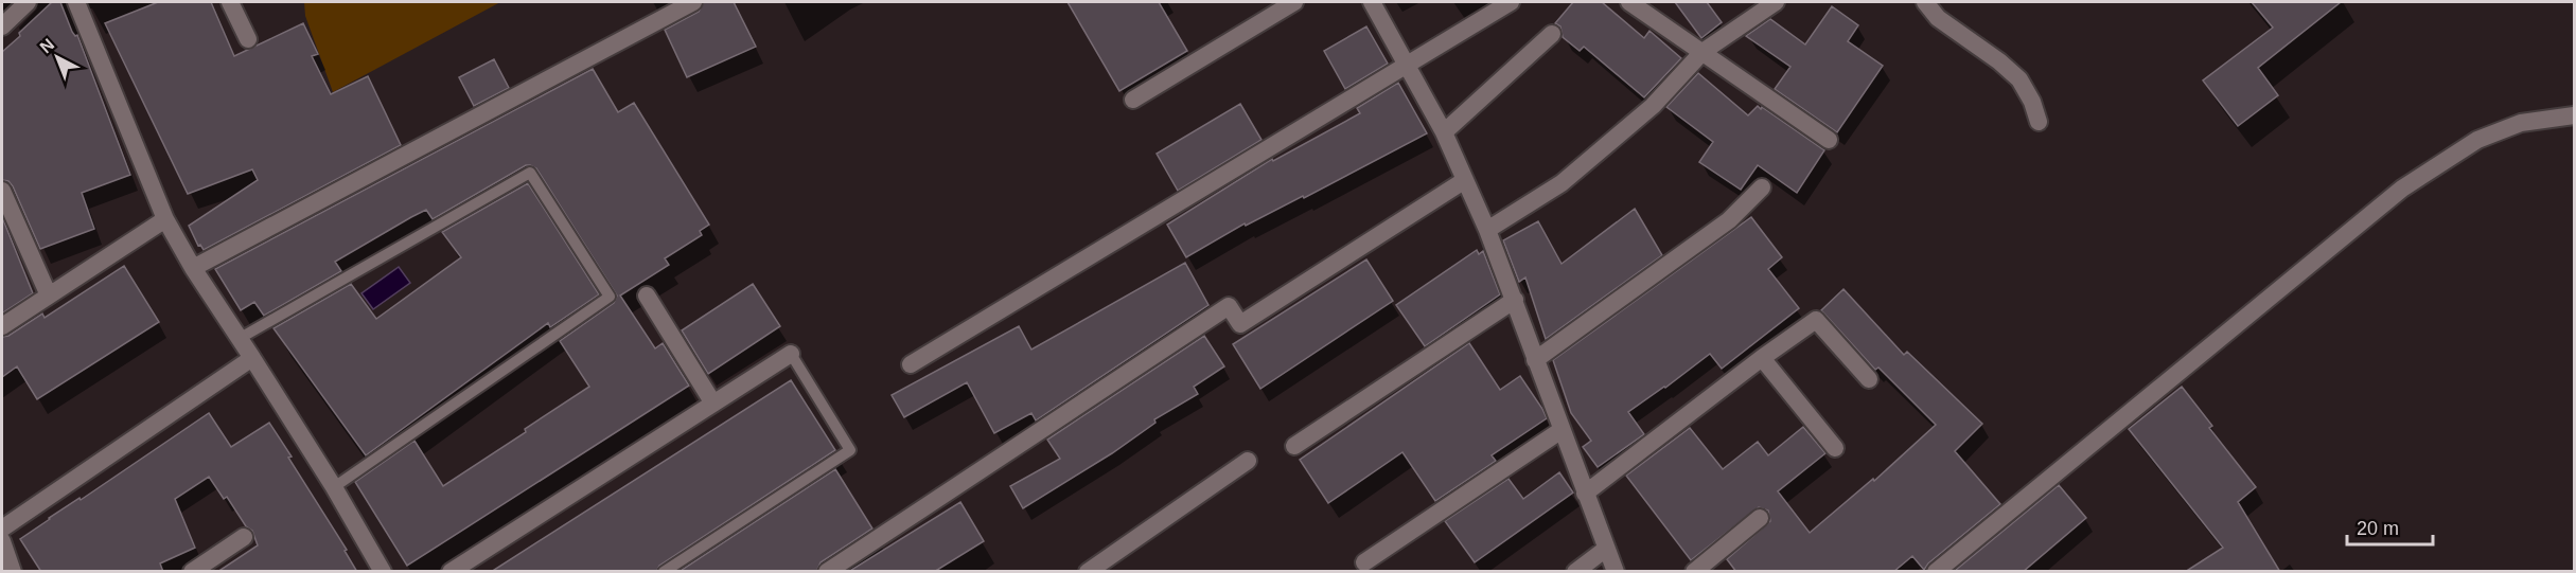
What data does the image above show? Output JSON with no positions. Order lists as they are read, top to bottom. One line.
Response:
{"scale_bar":"20 m","north":"top left"}
